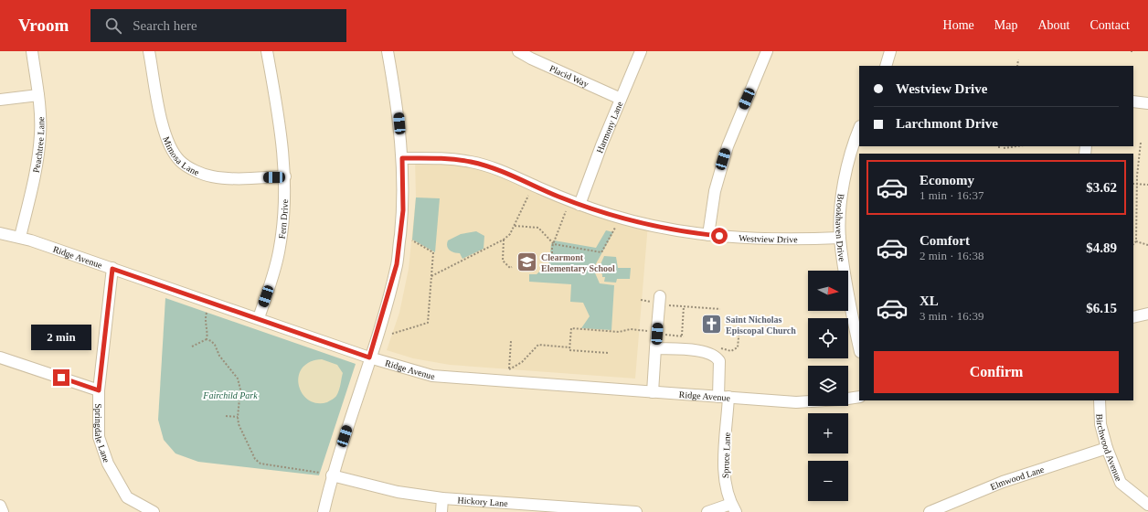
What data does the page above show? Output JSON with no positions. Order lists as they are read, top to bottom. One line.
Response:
{"streets":{"street":["Placid Way","Harmony Lane","Peachtree Lane","Mimosa Lane","Fern Drive","Brookhaven Drive","Westview Drive","Ridge Avenue","Springdale Lane","Birchwood Avenue","Spruce Lane","Elmwood Lane","Hickory Lane"]},"crossings":[["Placid Way","Harmony Lane"],["Harmony Lane","Westview Drive"],["Peachtree Lane","Ridge Avenue"],["Mimosa Lane","Fern Drive"],["Fern Drive","Ridge Avenue"],["Brookhaven Drive","Westview Drive"],["Ridge Avenue","Springdale Lane"],["Ridge Avenue","Spruce Lane"],["Birchwood Avenue","Elmwood Lane"]],"parks":["Fairchild Park"],"places":{"school or university":["Clearmont Elementary School"],"church":["Saint Nicholas Episcopal Church"]},"north":"right","page":{"header":"Vroom","search":"Search here","nav":["Home","Map","About","Contact"],"banner":["Westview Drive","Larchmont Drive"],"list":[{"name":"Economy","note":"1 min · 16:37","value":"$3.62"},{"name":"Comfort","note":"2 min · 16:38","value":"$4.89"},{"name":"XL","note":"3 min · 16:39","value":"$6.15"}],"map_buttons":["+","−"],"bubble":"2 min","buttons":"Confirm"}}
